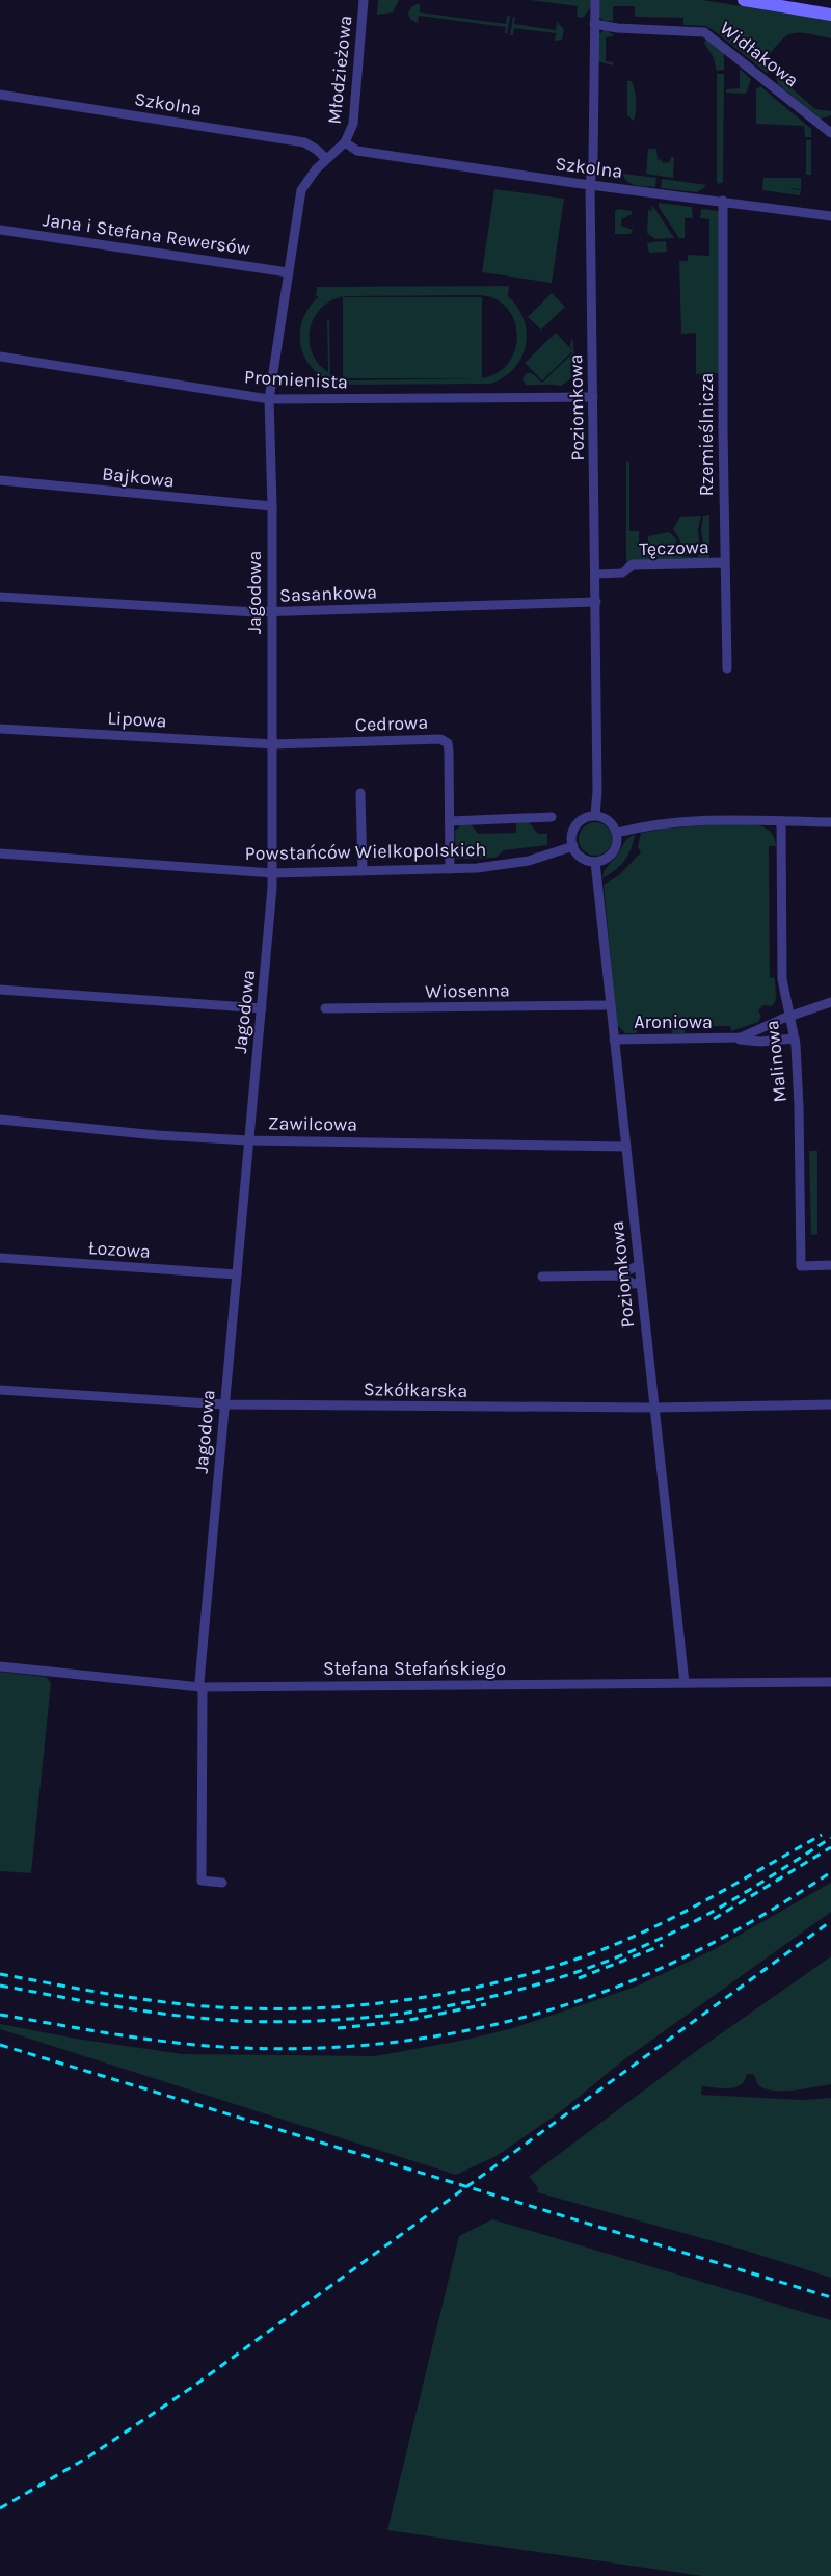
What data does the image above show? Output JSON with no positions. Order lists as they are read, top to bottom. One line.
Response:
{"streets":{"street":["Widłakowa","Młodzieżowa","Szkolna","Jana i Stefana Rewersów","Promienista","Poziomkowa","Rzemieślnicza","Bajkowa","Tęczowa","Jagodowa","Sasankowa","Lipowa","Cedrowa","Powstańców Wielkopolskich","Wiosenna","Aroniowa","Malinowa","Zawilcowa","Łozowa","Szkółkarska","Stefana Stefańskiego"]},"crossings":[["Widłakowa","Poziomkowa"],["Młodzieżowa","Szkolna"],["Młodzieżowa","Jagodowa"],["Szkolna","Poziomkowa"],["Szkolna","Rzemieślnicza"],["Szkolna","Jagodowa"],["Jana i Stefana Rewersów","Jagodowa"],["Promienista","Poziomkowa"],["Promienista","Jagodowa"],["Poziomkowa","Tęczowa"],["Poziomkowa","Sasankowa"],["Poziomkowa","Powstańców Wielkopolskich"],["Poziomkowa","Wiosenna"],["Poziomkowa","Aroniowa"],["Poziomkowa","Zawilcowa"],["Poziomkowa","Szkółkarska"],["Poziomkowa","Stefana Stefańskiego"],["Rzemieślnicza","Tęczowa"],["Bajkowa","Jagodowa"],["Jagodowa","Sasankowa"],["Jagodowa","Lipowa"],["Jagodowa","Cedrowa"],["Jagodowa","Powstańców Wielkopolskich"],["Jagodowa","Zawilcowa"],["Jagodowa","Łozowa"],["Jagodowa","Szkółkarska"],["Jagodowa","Stefana Stefańskiego"],["Lipowa","Cedrowa"],["Cedrowa","Powstańców Wielkopolskich"],["Aroniowa","Malinowa"]]}
